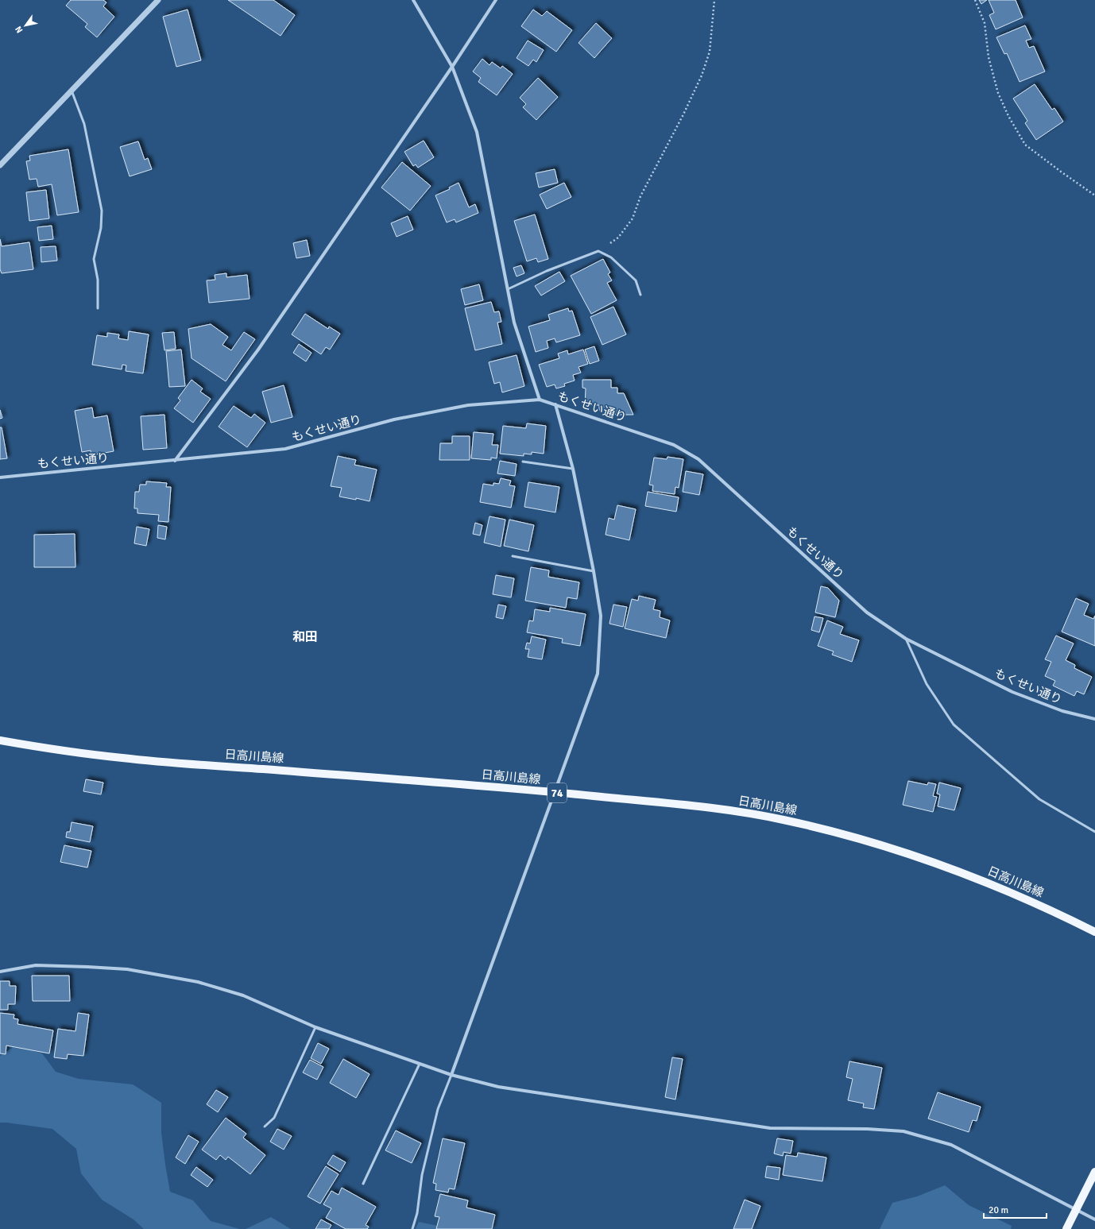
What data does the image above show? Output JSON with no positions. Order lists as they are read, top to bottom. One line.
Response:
{"streets":{"main road":["日高川島線","74"],"street":["もくせい通り"]},"districts":["和田"],"scale_bar":"20 m","north":"bottom left"}
